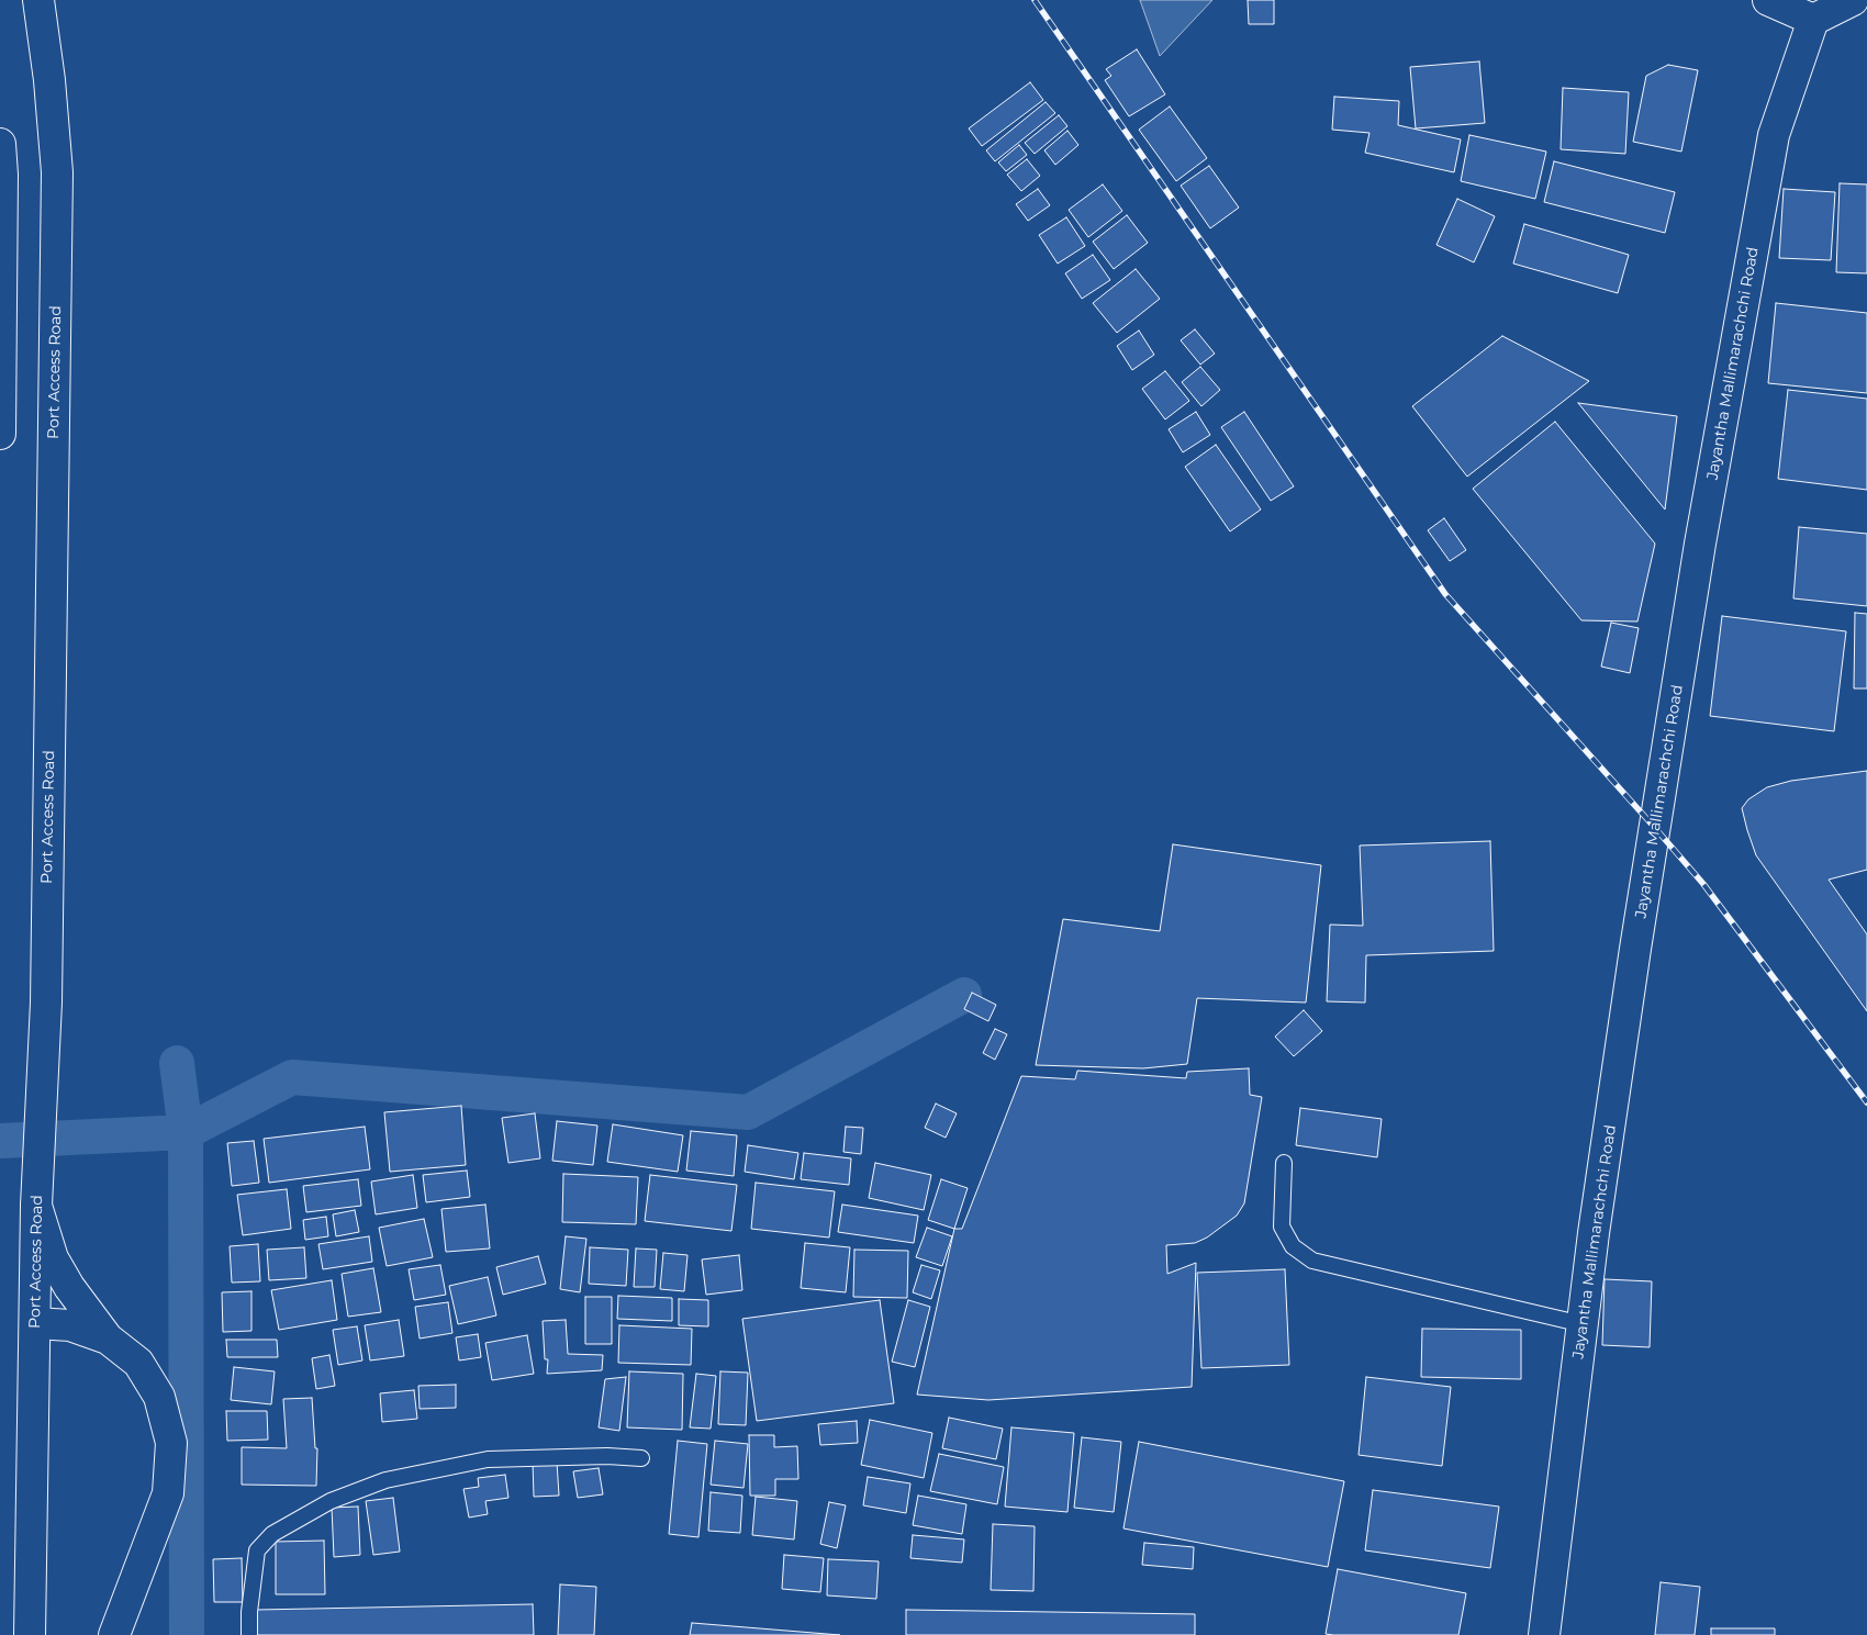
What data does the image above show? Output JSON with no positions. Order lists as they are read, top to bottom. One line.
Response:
{"streets":{"main road":["Jayantha Mallimarachchi Road","Port Access Road"]}}
